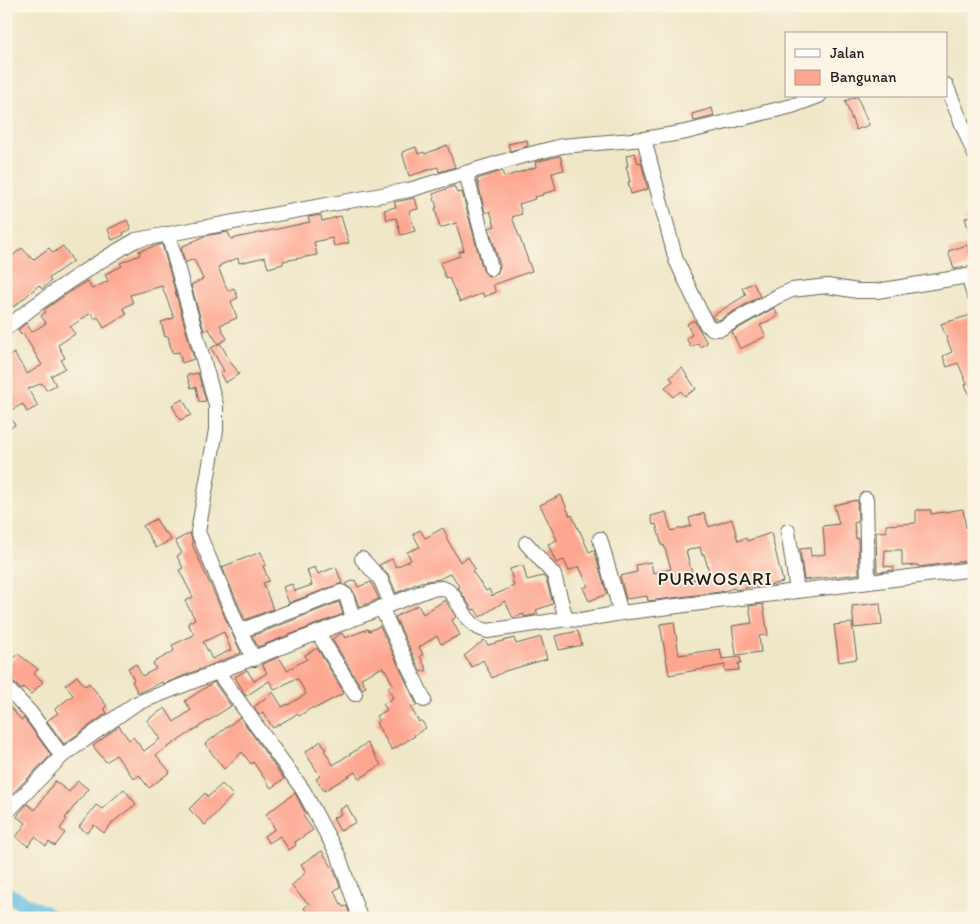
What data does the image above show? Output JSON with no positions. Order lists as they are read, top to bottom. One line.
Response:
{"districts":["PURWOSARI"],"legend":["Jalan","Bangunan"]}
